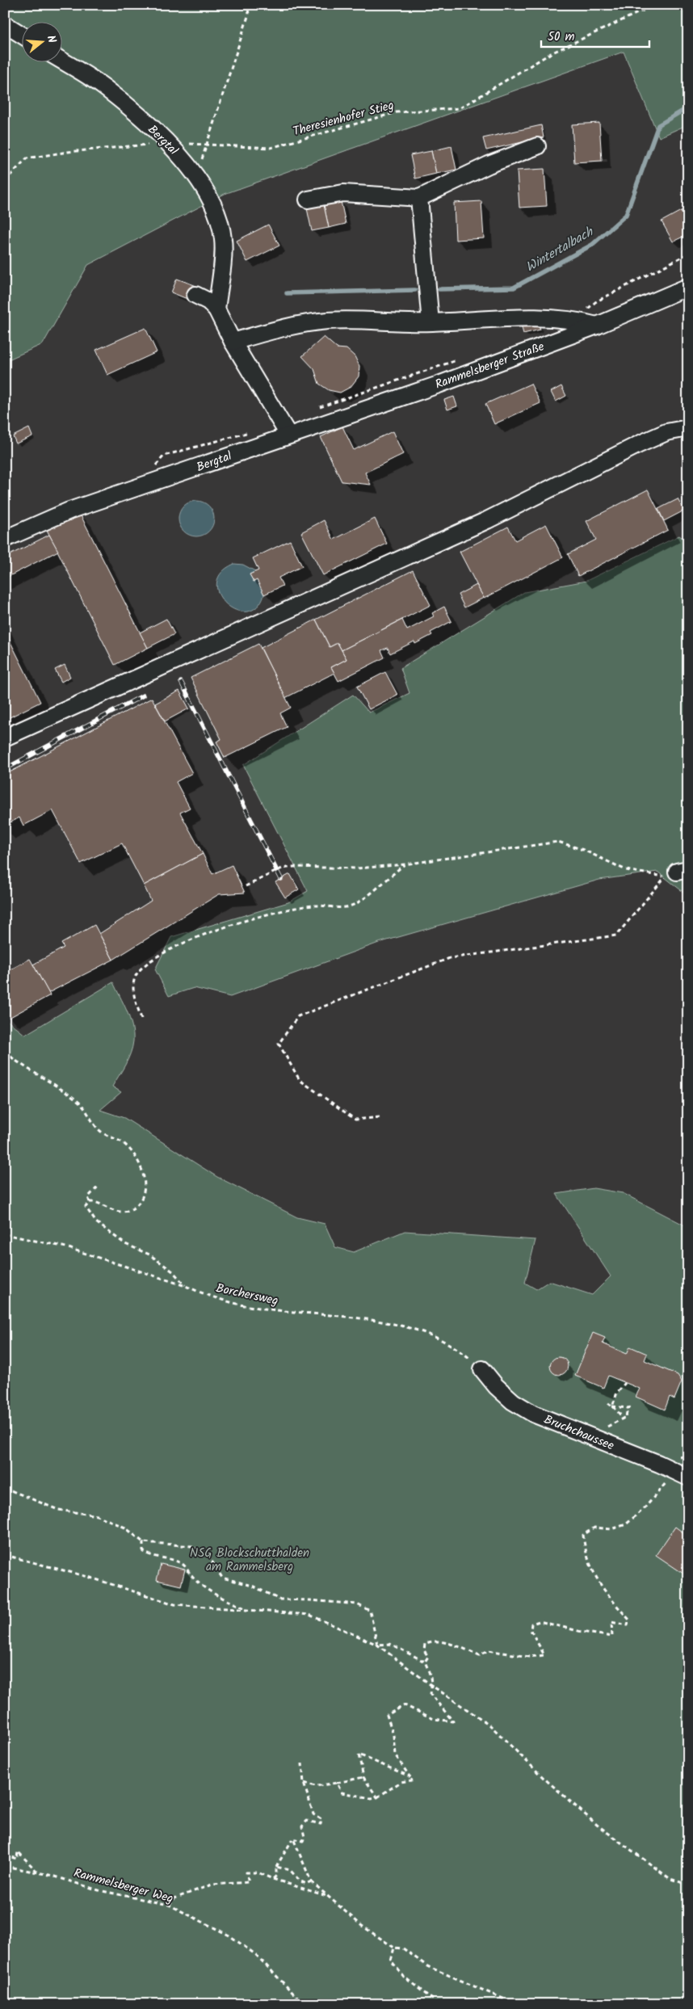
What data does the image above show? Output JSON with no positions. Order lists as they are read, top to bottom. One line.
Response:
{"streets":{"street":["Bergtal","Rammelsberger Straße","Bruchchaussee"],"path":["Theresienhofer Stieg","Borchersweg","Rammelsberger Weg"]},"crossings":[["Bergtal","Rammelsberger Straße"],["Borchersweg","Bruchchaussee"]],"water":["Wintertalbach"],"parks":["NSG Blockschutthalden am Rammelsberg"],"scale_bar":"50 m","north":"right"}
